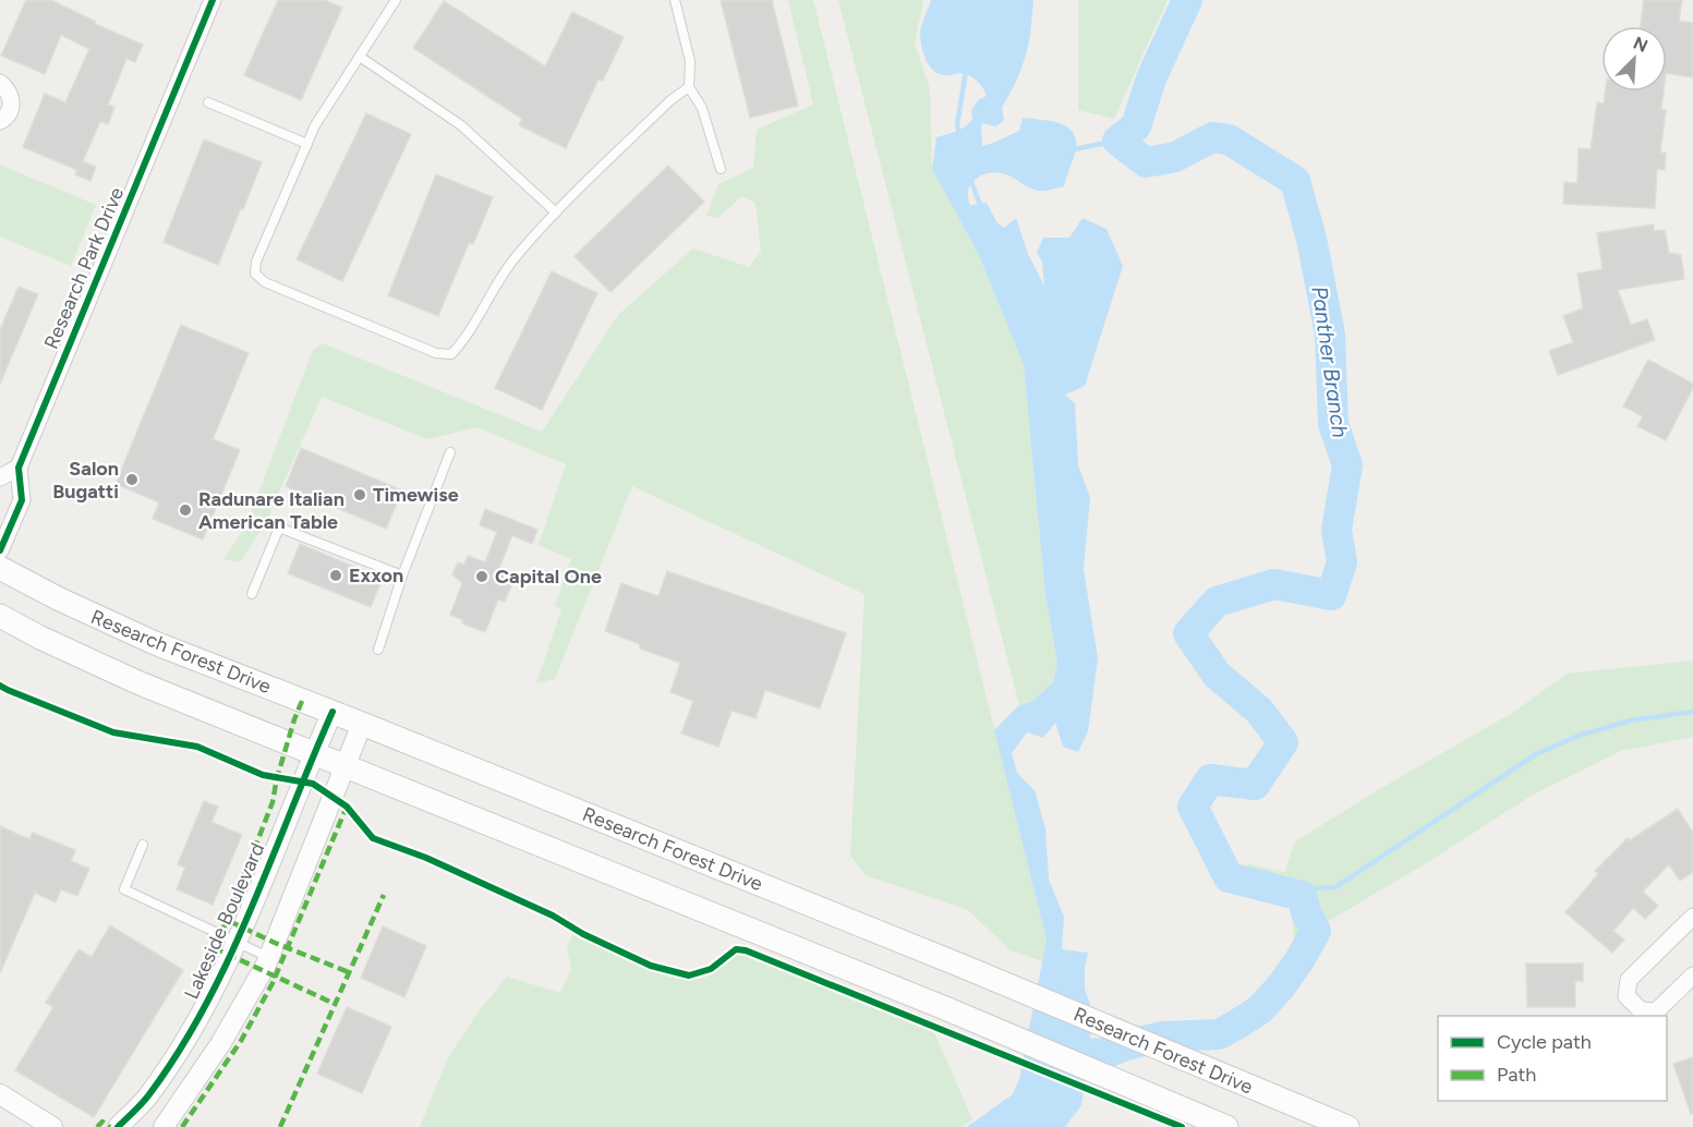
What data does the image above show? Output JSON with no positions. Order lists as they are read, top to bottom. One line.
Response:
{"streets":{"main road":["Research Forest Drive"],"street":["Research Park Drive","Lakeside Boulevard"]},"crossings":[["Research Forest Drive","Lakeside Boulevard"]],"water":["Panther Branch"],"places":["Salon Bugatti","Timewise","Radunare Italian American Table","Exxon","Capital One"],"legend":["Cycle path","Path"],"north":"top right"}
